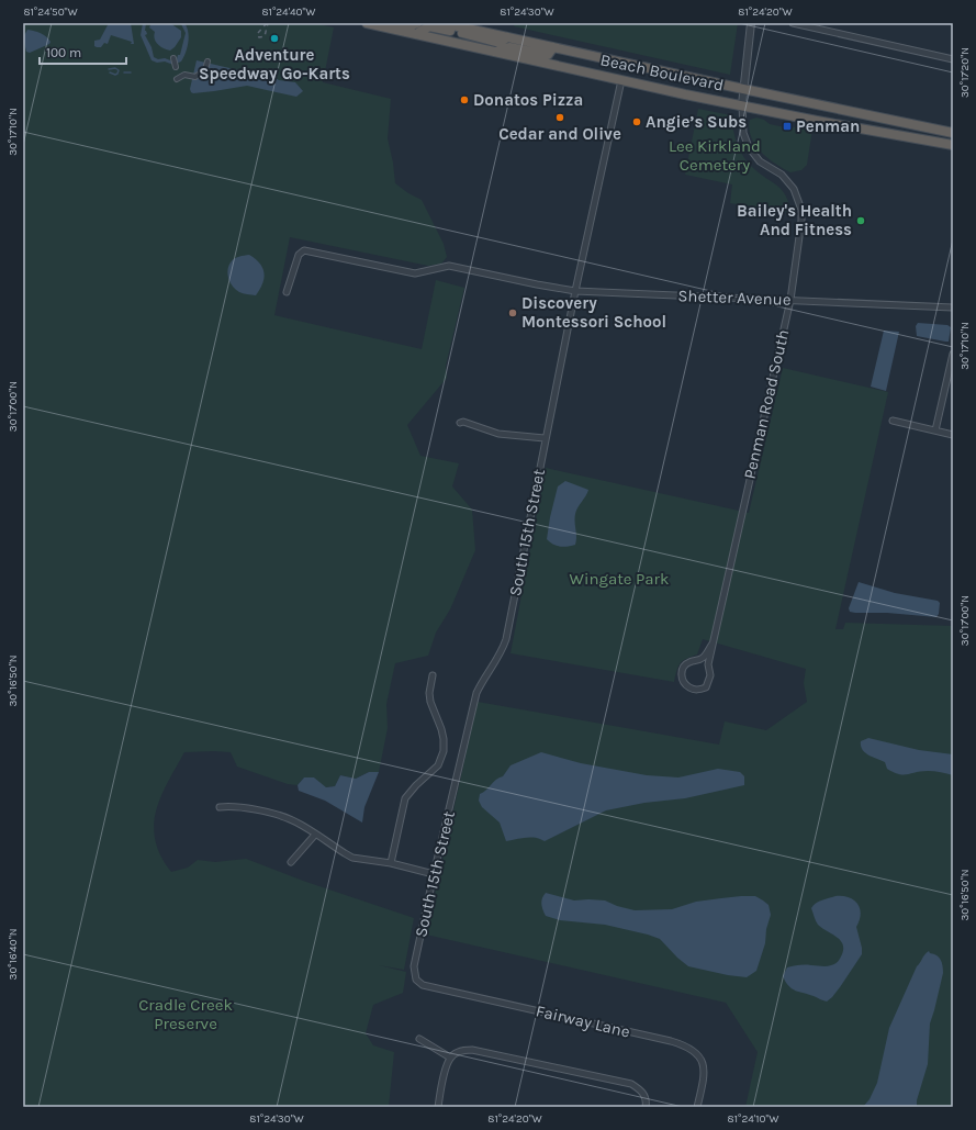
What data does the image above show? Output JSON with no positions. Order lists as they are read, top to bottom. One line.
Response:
{"streets":{"highway":["Beach Boulevard"],"street":["Shetter Avenue","Penman Road South","South 15th Street","Fairway Lane"]},"crossings":[["Beach Boulevard","Penman Road South"],["Beach Boulevard","South 15th Street"],["Shetter Avenue","Penman Road South"],["Shetter Avenue","South 15th Street"],["South 15th Street","Fairway Lane"]],"parks":["Lee Kirkland Cemetery","Wingate Park","Cradle Creek Preserve"],"places":{"other":["Adventure Speedway Go-Karts","Donatos Pizza","Cedar and Olive","Angie’s Subs","Bailey's Health And Fitness","Discovery Montessori School"],"transit":["Penman"]},"scale_bar":"100 m","coordinates":["81°24'50\"W","81°24'40\"W","81°24'30\"W","81°24'20\"W","30°17'20\"N","30°17'10\"N","30°17'00\"N","30°16'50\"N","30°16'40\"N","81°24'10\"W"]}
